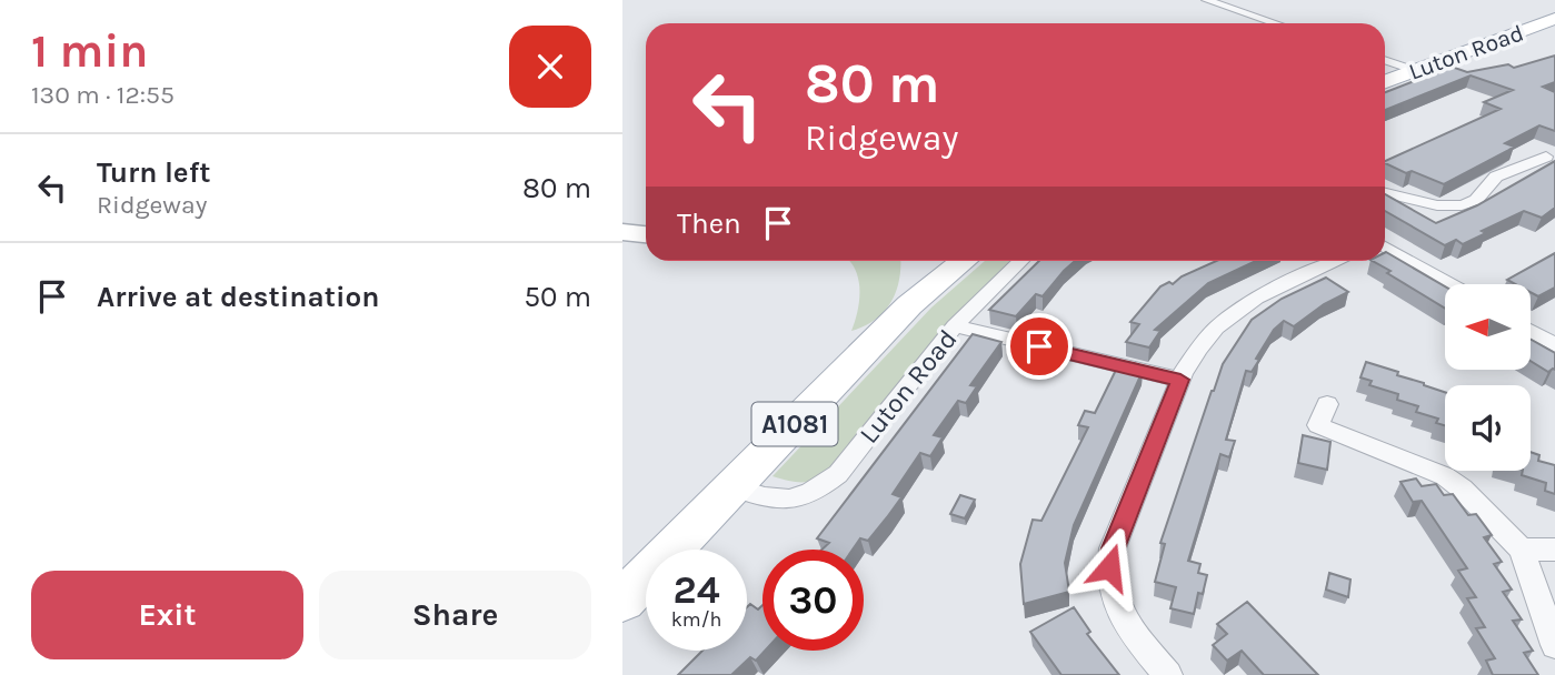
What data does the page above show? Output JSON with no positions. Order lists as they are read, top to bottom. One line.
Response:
{"streets":{"main road":["Luton Road","A1081"]},"north":"left","page":{"heading":["1 min","130 m · 12:55"],"turn":["80 m","Ridgeway"],"list":[{"name":"Turn left","note":"Ridgeway","value":"80 m"},{"name":"Arrive at destination","value":"50 m"}],"then":"Then","speed":"24 km/h","limit":"30","buttons":["Exit","Share"]}}
